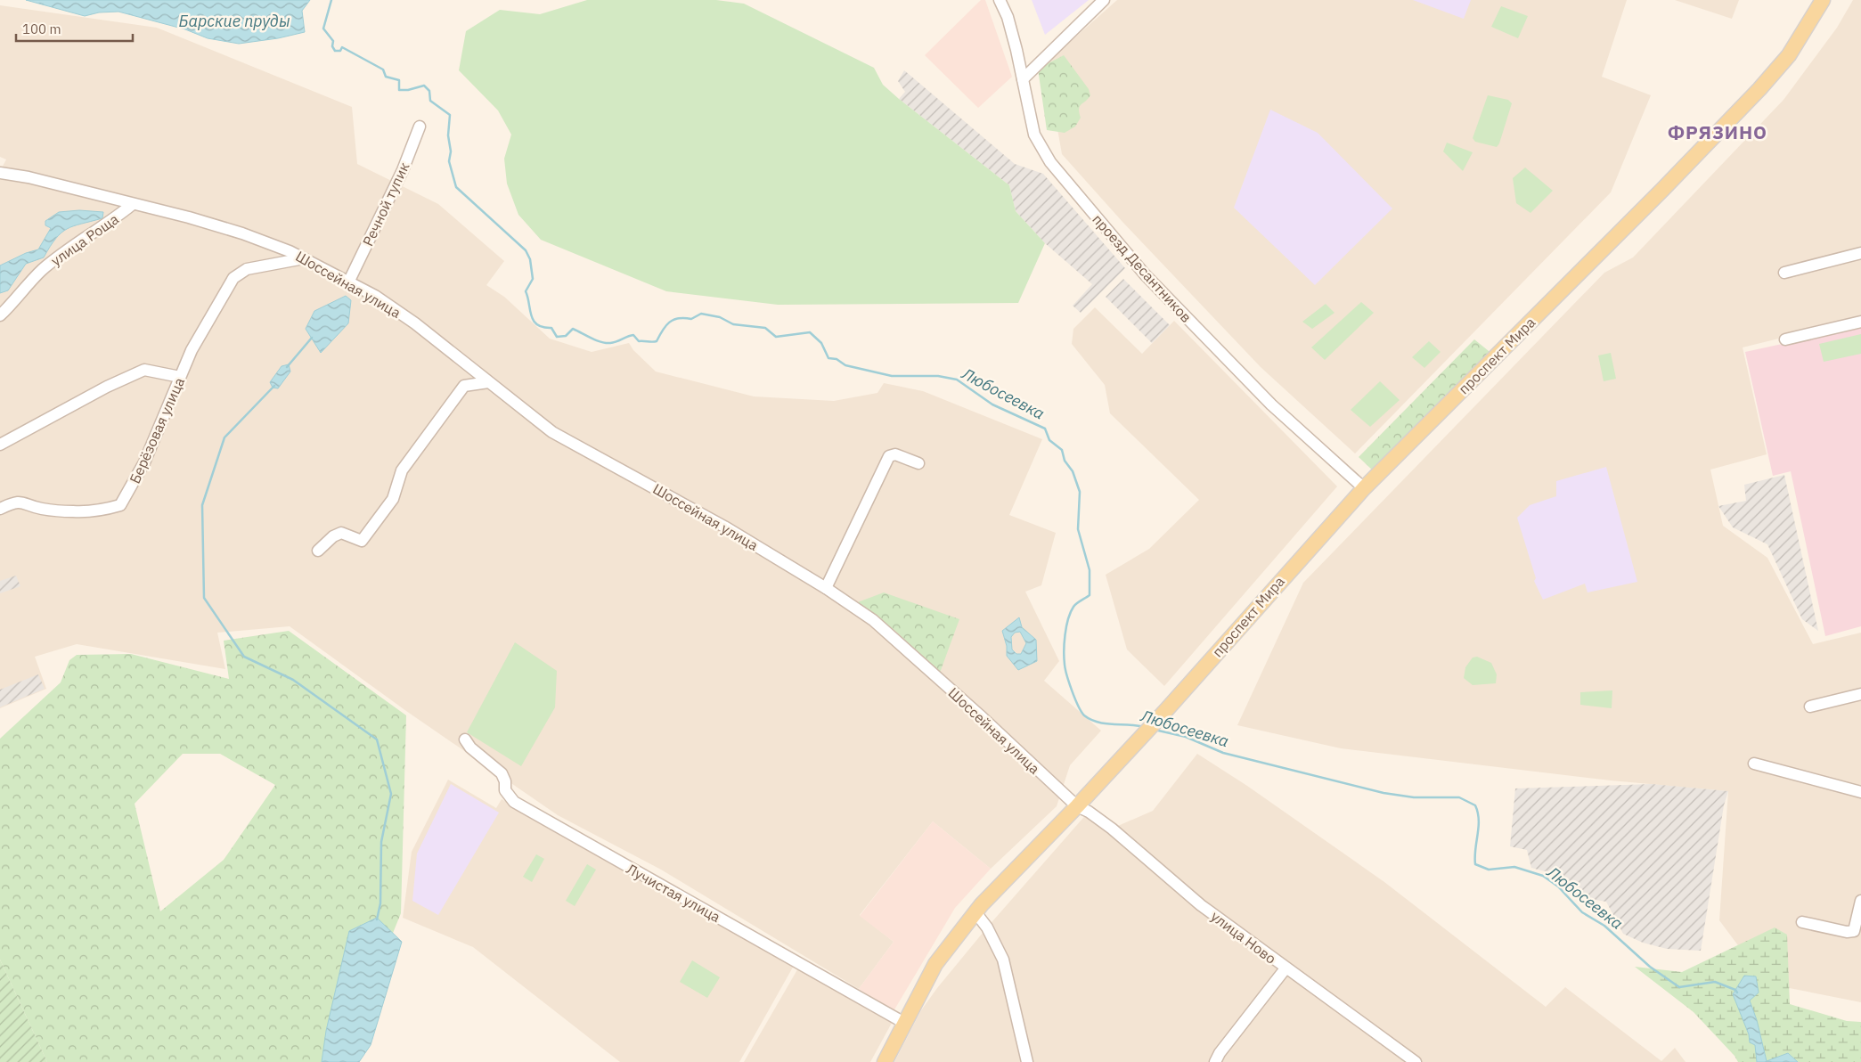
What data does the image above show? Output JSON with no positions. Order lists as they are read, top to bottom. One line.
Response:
{"streets":{"main road":["проспект Мира"],"street":["Речной тупик","улица Роща","проезд Десантников","Шоссейная улица","Берёзовая улица","Лучистая улица","улица Ново"]},"crossings":[["Речной тупик","Шоссейная улица"],["улица Роща","Шоссейная улица"],["проезд Десантников","проспект Мира"],["Шоссейная улица","проспект Мира"],["Шоссейная улица","Берёзовая улица"],["Шоссейная улица","улица Ново"],["проспект Мира","улица Ново"]],"districts":["ФРЯЗИНО"],"water":["Барские пруды","Любосеевка"],"scale_bar":"100 m"}
